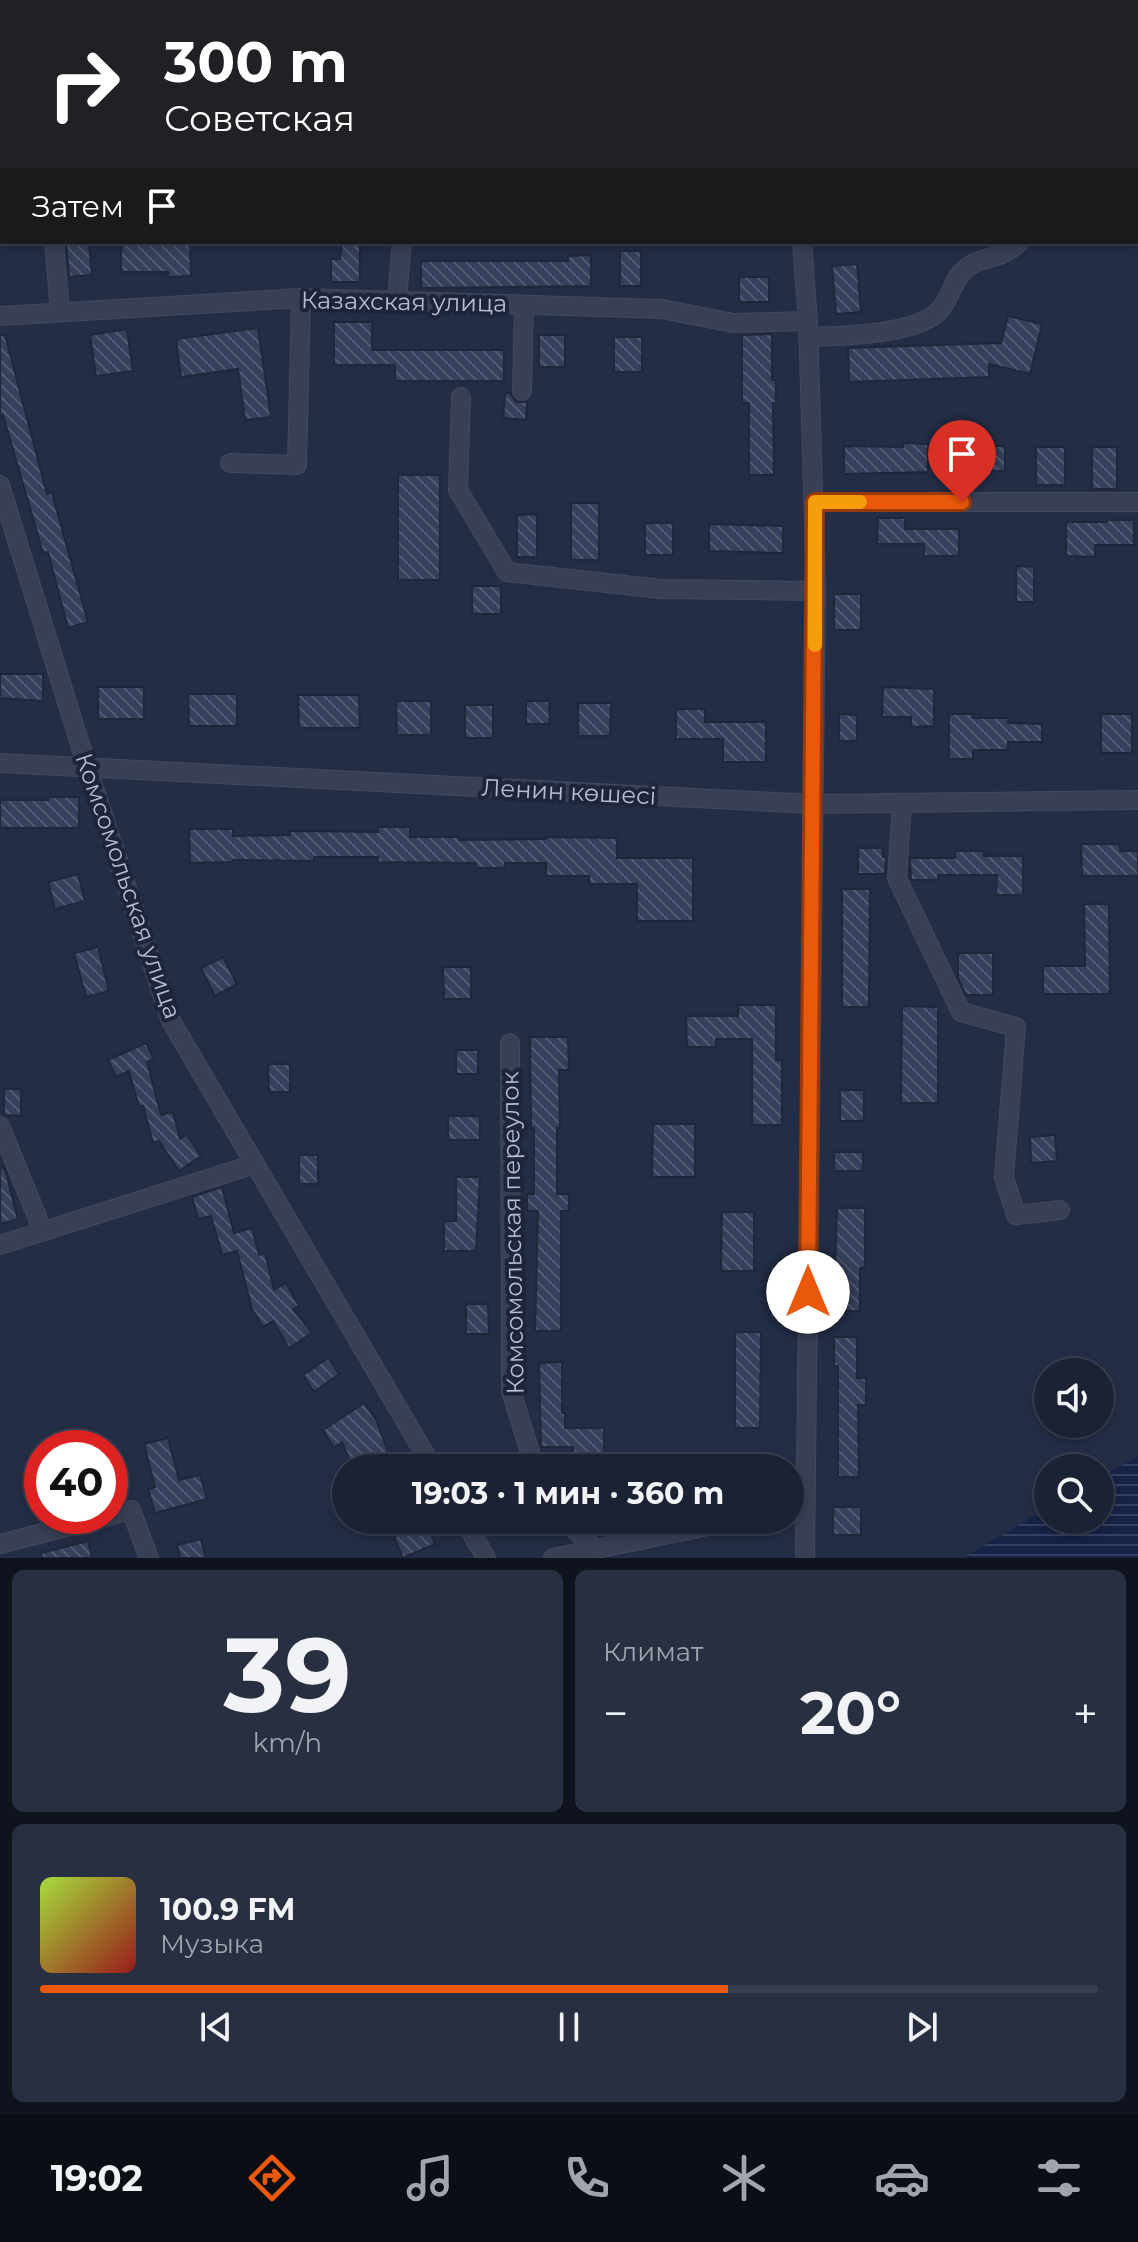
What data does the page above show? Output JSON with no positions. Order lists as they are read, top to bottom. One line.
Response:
{"streets":{"street":["Казахская улица","Ленин көшесі","Комсомольская улица","Комсомольская переулок"]},"crossings":[["Ленин көшесі","Комсомольская улица"]],"page":{"turn":["300 m","Советская"],"then":"Затем","limit":"40","trip":"19:03 · 1 мин · 360 m","tile":[["39","km/h"],"Климат"],"heat":["−","20°","+"],"song":["100.9 FM","Музыка"],"tabs":"19:02"}}
